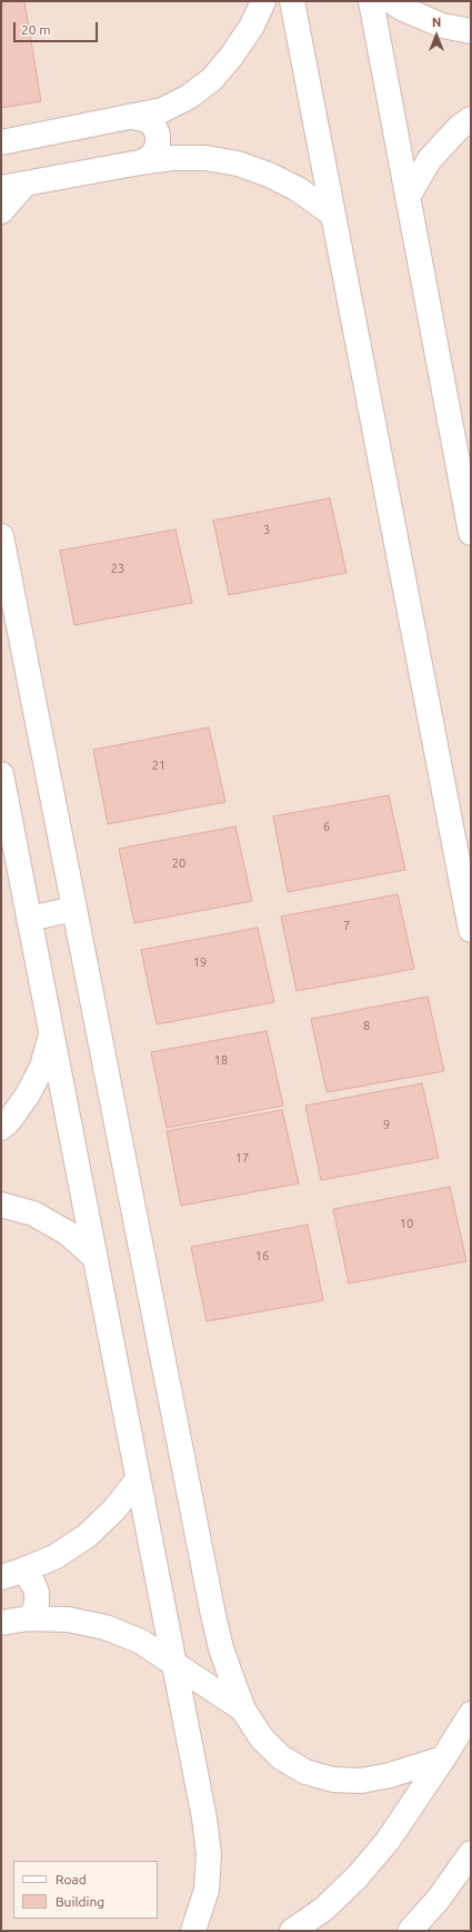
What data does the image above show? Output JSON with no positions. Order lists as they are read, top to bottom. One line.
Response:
{"house_numbers":["3","23","21","6","20","7","19","8","18","9","17","10","16"],"legend":["Road","Building"],"scale_bar":"20 m","north":"top"}
